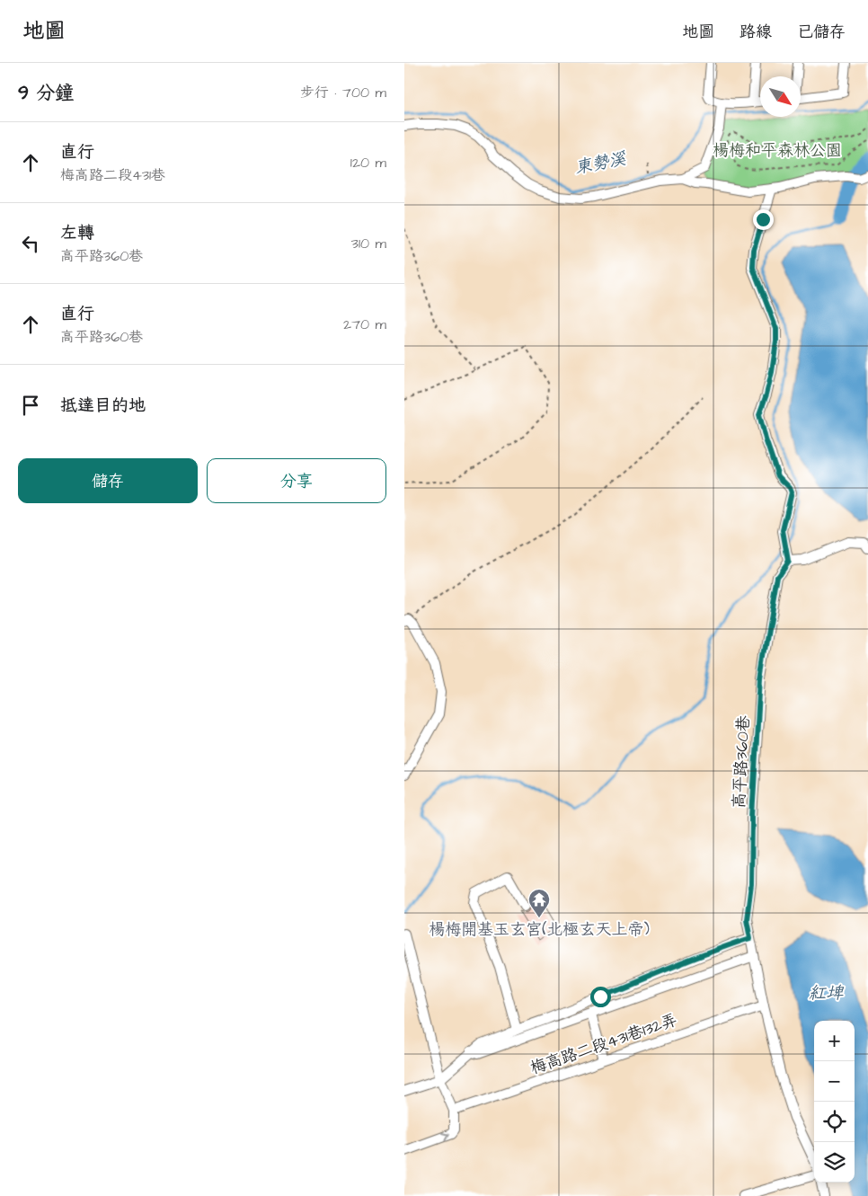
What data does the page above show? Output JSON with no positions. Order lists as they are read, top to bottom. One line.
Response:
{"streets":{"street":["高平路360巷","梅高路二段431巷132弄"]},"crossings":[["高平路360巷","梅高路二段431巷132弄"]],"water":["東勢溪","紅埤"],"parks":["楊梅和平森林公園"],"places":{"temple":["楊梅開基玉玄宮(北極玄天上帝)"]},"north":"bottom right","page":{"header":"地圖","nav":["地圖","路線","已儲存"],"heading":["9 分鐘","步行 · 700 m"],"list":[["直行","梅高路二段431巷","120 m"],["左轉","高平路360巷","310 m"],["直行","高平路360巷","270 m"],"抵達目的地"],"buttons":["儲存","分享"],"map_buttons":["+","−"]}}
